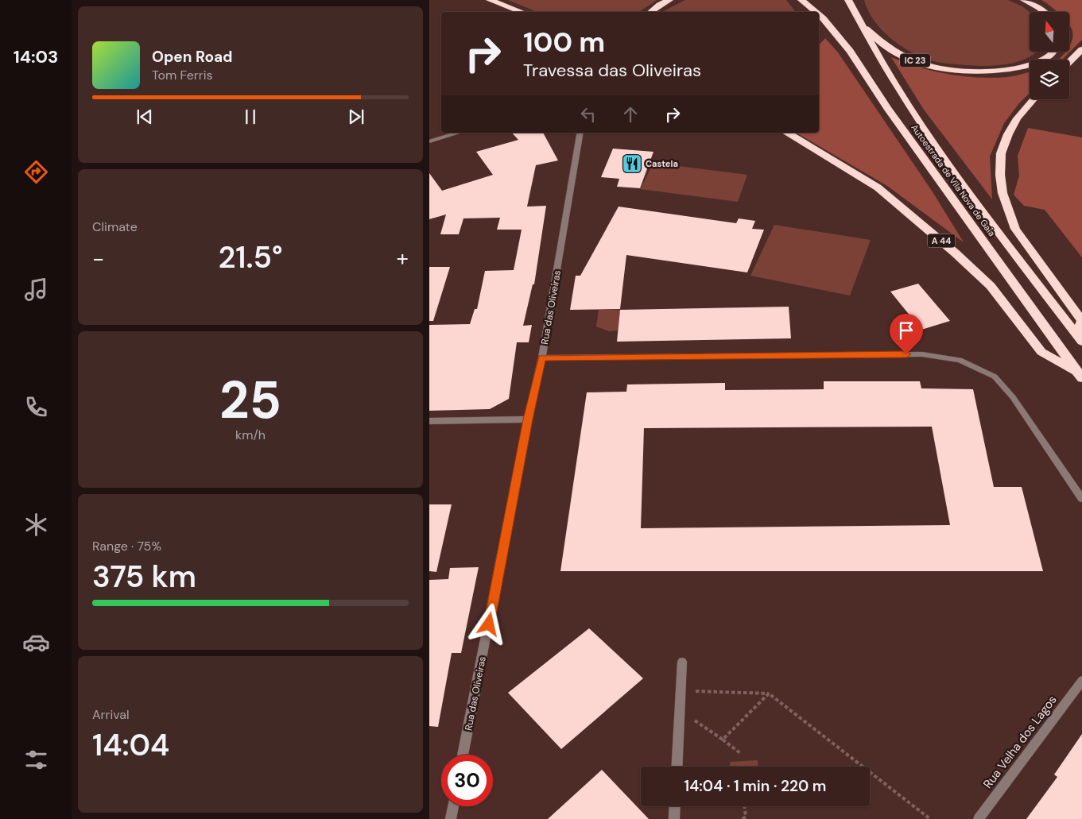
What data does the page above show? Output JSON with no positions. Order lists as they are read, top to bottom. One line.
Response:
{"streets":{"highway":["IC 23","Autoestrada de Vila Nova de Gaia","A 44"],"street":["Rua das Oliveiras","Rua Velha dos Lagos"]},"crossings":[["IC 23","Autoestrada de Vila Nova de Gaia"],["Autoestrada de Vila Nova de Gaia","A 44"]],"places":{"restaurant":["Castela"]},"north":"top","page":{"tabs":"14:03","turn":["100 m","Travessa das Oliveiras"],"song":["Open Road","Tom Ferris"],"tile":["Climate",["25","km/h"],["Range · 75%","375 km"],["Arrival","14:04"]],"heat":["−","21.5°","+"],"limit":"30","trip":"14:04 · 1 min · 220 m"}}
